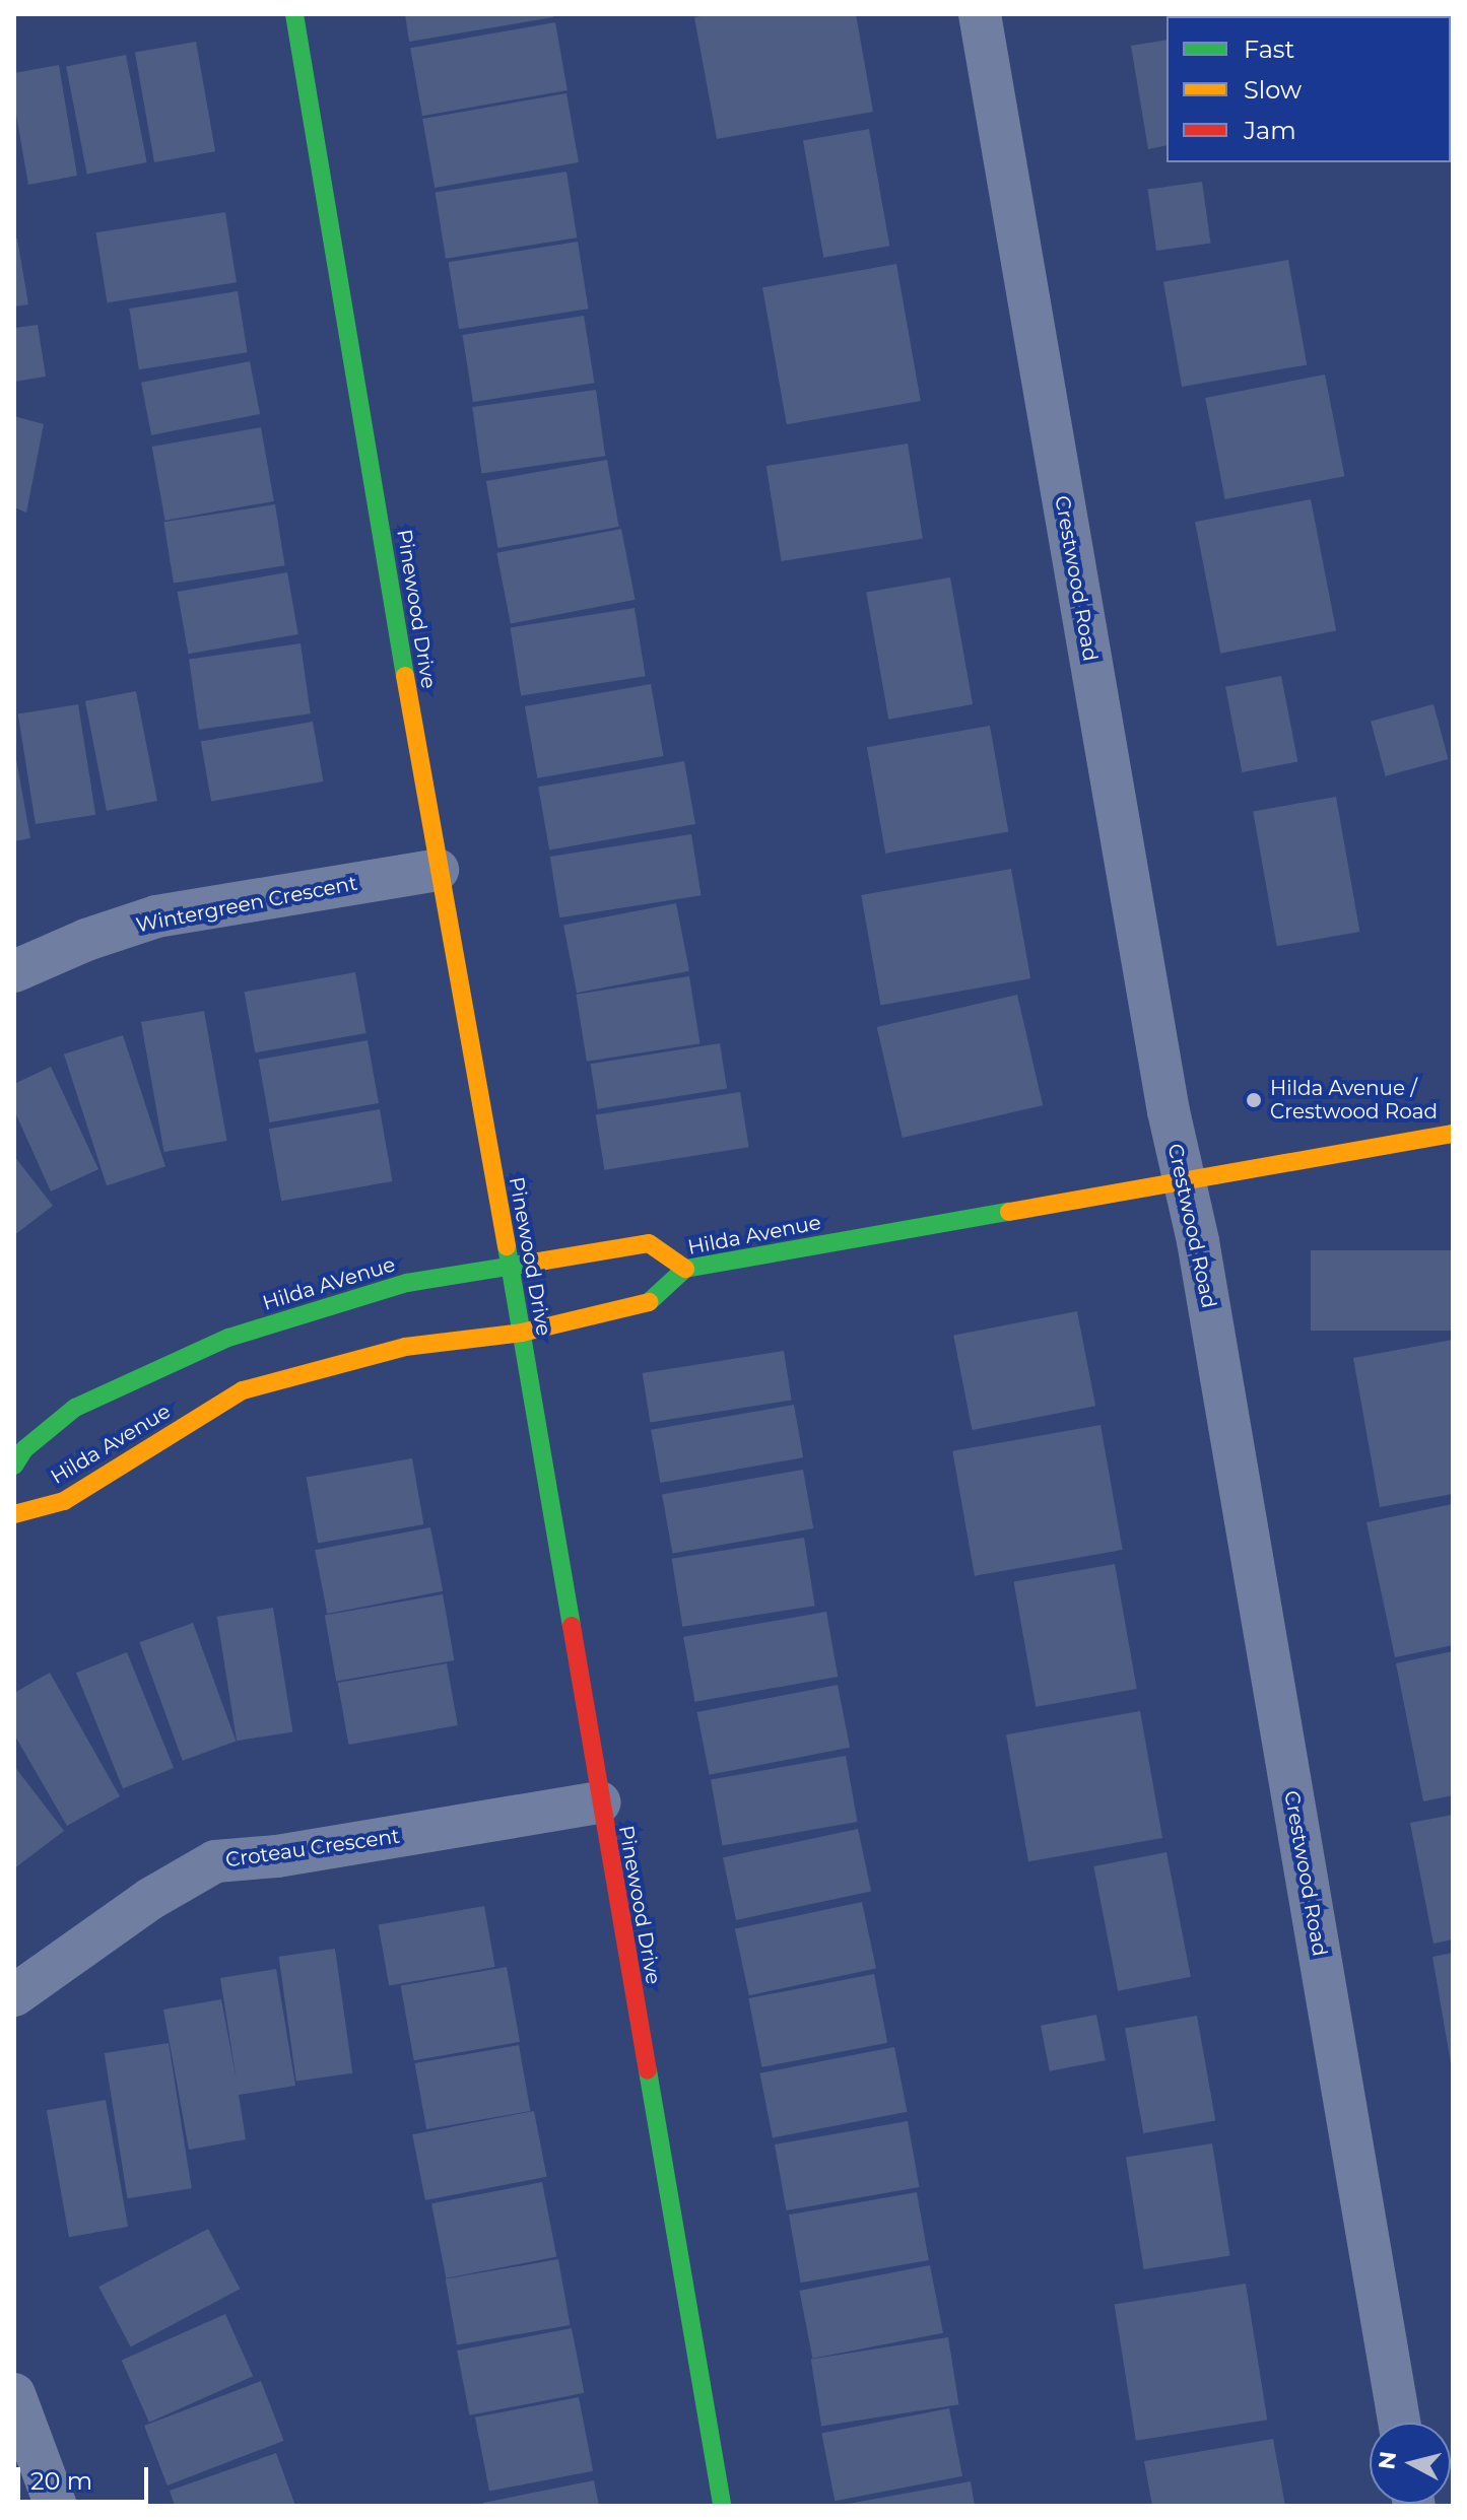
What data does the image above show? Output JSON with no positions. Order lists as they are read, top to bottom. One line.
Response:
{"streets":{"street":["Crestwood Road","Pinewood Drive","Wintergreen Crescent","Hilda Avenue","Hilda AVenue","Croteau Crescent"]},"crossings":[["Crestwood Road","Hilda Avenue"],["Pinewood Drive","Wintergreen Crescent"],["Pinewood Drive","Hilda Avenue"],["Pinewood Drive","Hilda AVenue"],["Pinewood Drive","Croteau Crescent"],["Hilda Avenue","Hilda AVenue"]],"places":["Hilda Avenue / Crestwood Road"],"legend":["Fast","Slow","Jam"],"scale_bar":"20 m","north":"left"}
